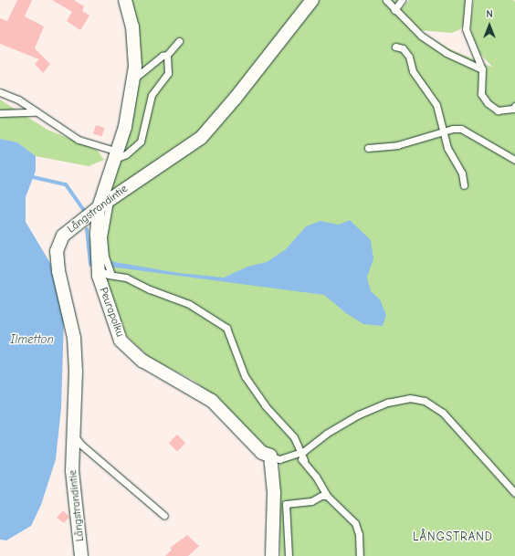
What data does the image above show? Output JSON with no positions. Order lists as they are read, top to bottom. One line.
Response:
{"streets":{"street":["Långstrandintie","Peurapolku"]},"crossings":[["Långstrandintie","Peurapolku"]],"districts":["LÅNGSTRAND"],"water":["Ilmetton"],"north":"top"}
